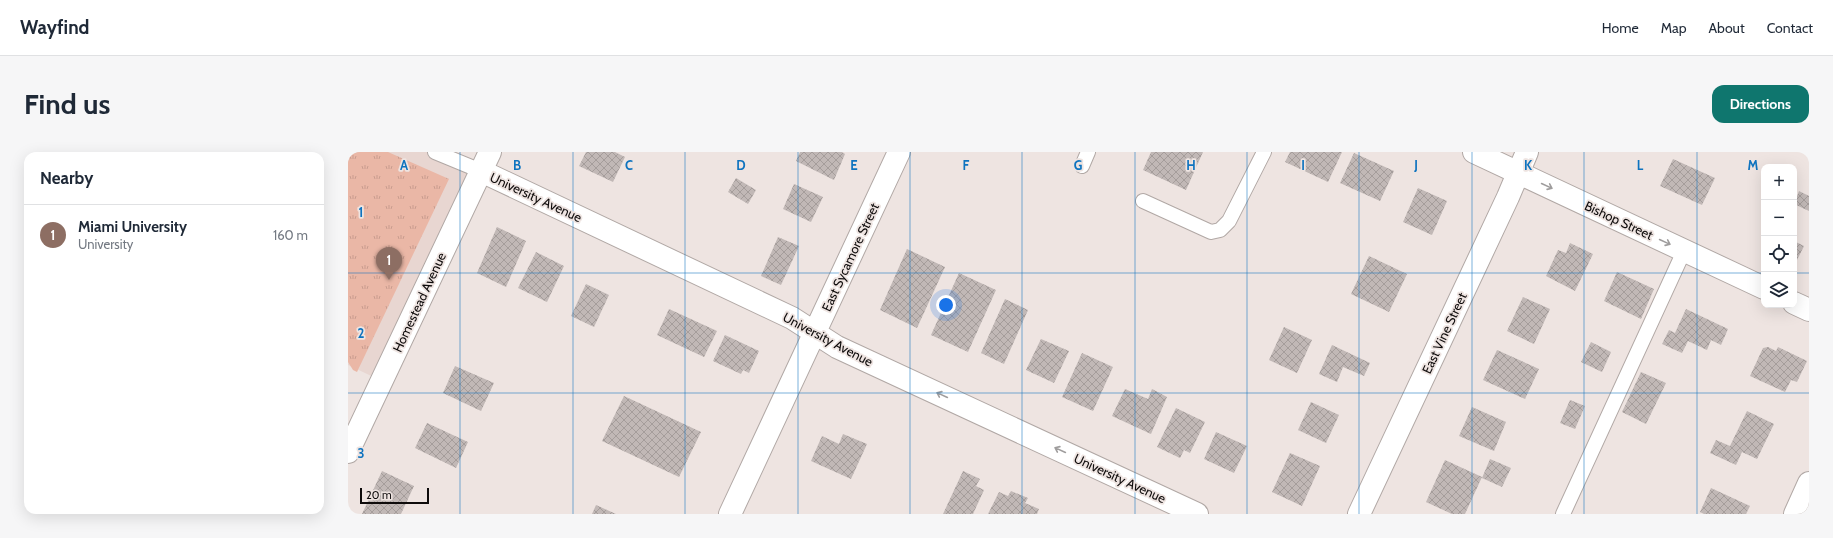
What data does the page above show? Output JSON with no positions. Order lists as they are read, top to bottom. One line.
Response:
{"streets":{"street":["University Avenue","Bishop Street","East Sycamore Street","Homestead Avenue","East Vine Street"]},"crossings":[["University Avenue","East Sycamore Street"],["University Avenue","Homestead Avenue"],["Bishop Street","East Vine Street"]],"one_way":["University Avenue","Bishop Street"],"scale_bar":"20 m","page":{"header":"Wayfind","nav":["Home","Map","About","Contact"],"buttons":"Directions","title":"Find us","heading":"Nearby","map_buttons":["+","−"],"list":[{"mark":"1","name":"Miami University","note":"University","value":"160 m"}],"pins":"1","scale":"20 m"},"grid":{"columns":["A","B","C","D","E","F","G","H","I","J","K","L","M"],"rows":["1","2","3"]}}
